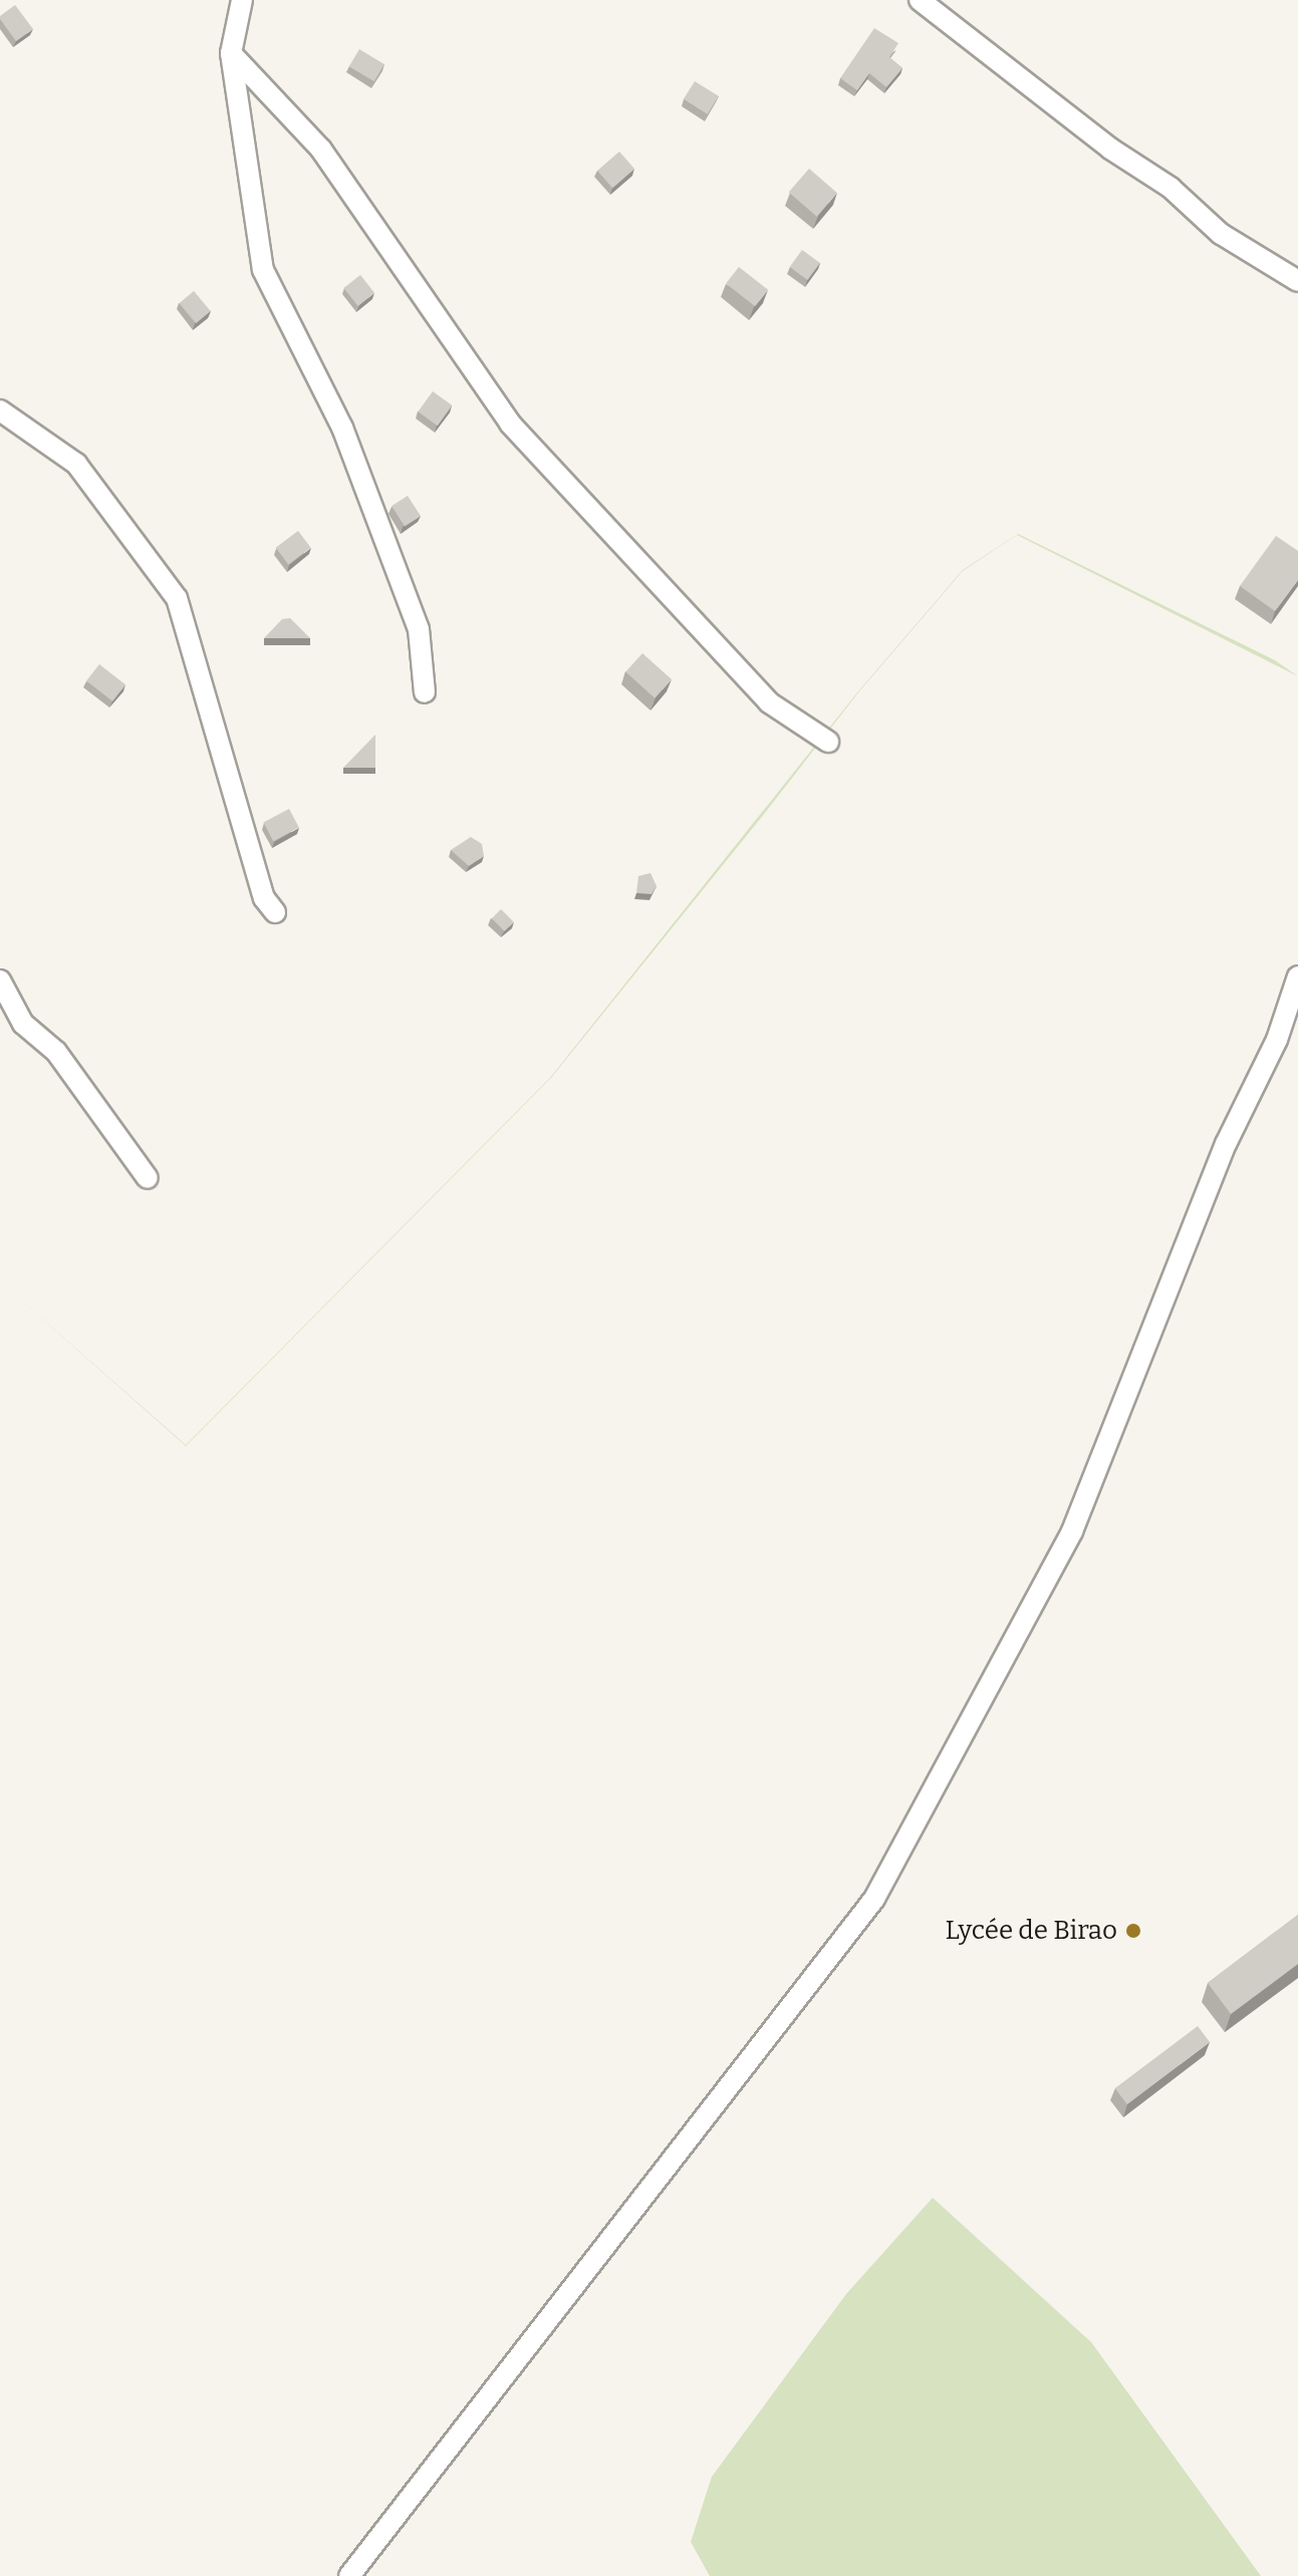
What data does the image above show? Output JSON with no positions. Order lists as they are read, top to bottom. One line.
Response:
{"places":["Lycée de Birao"]}
